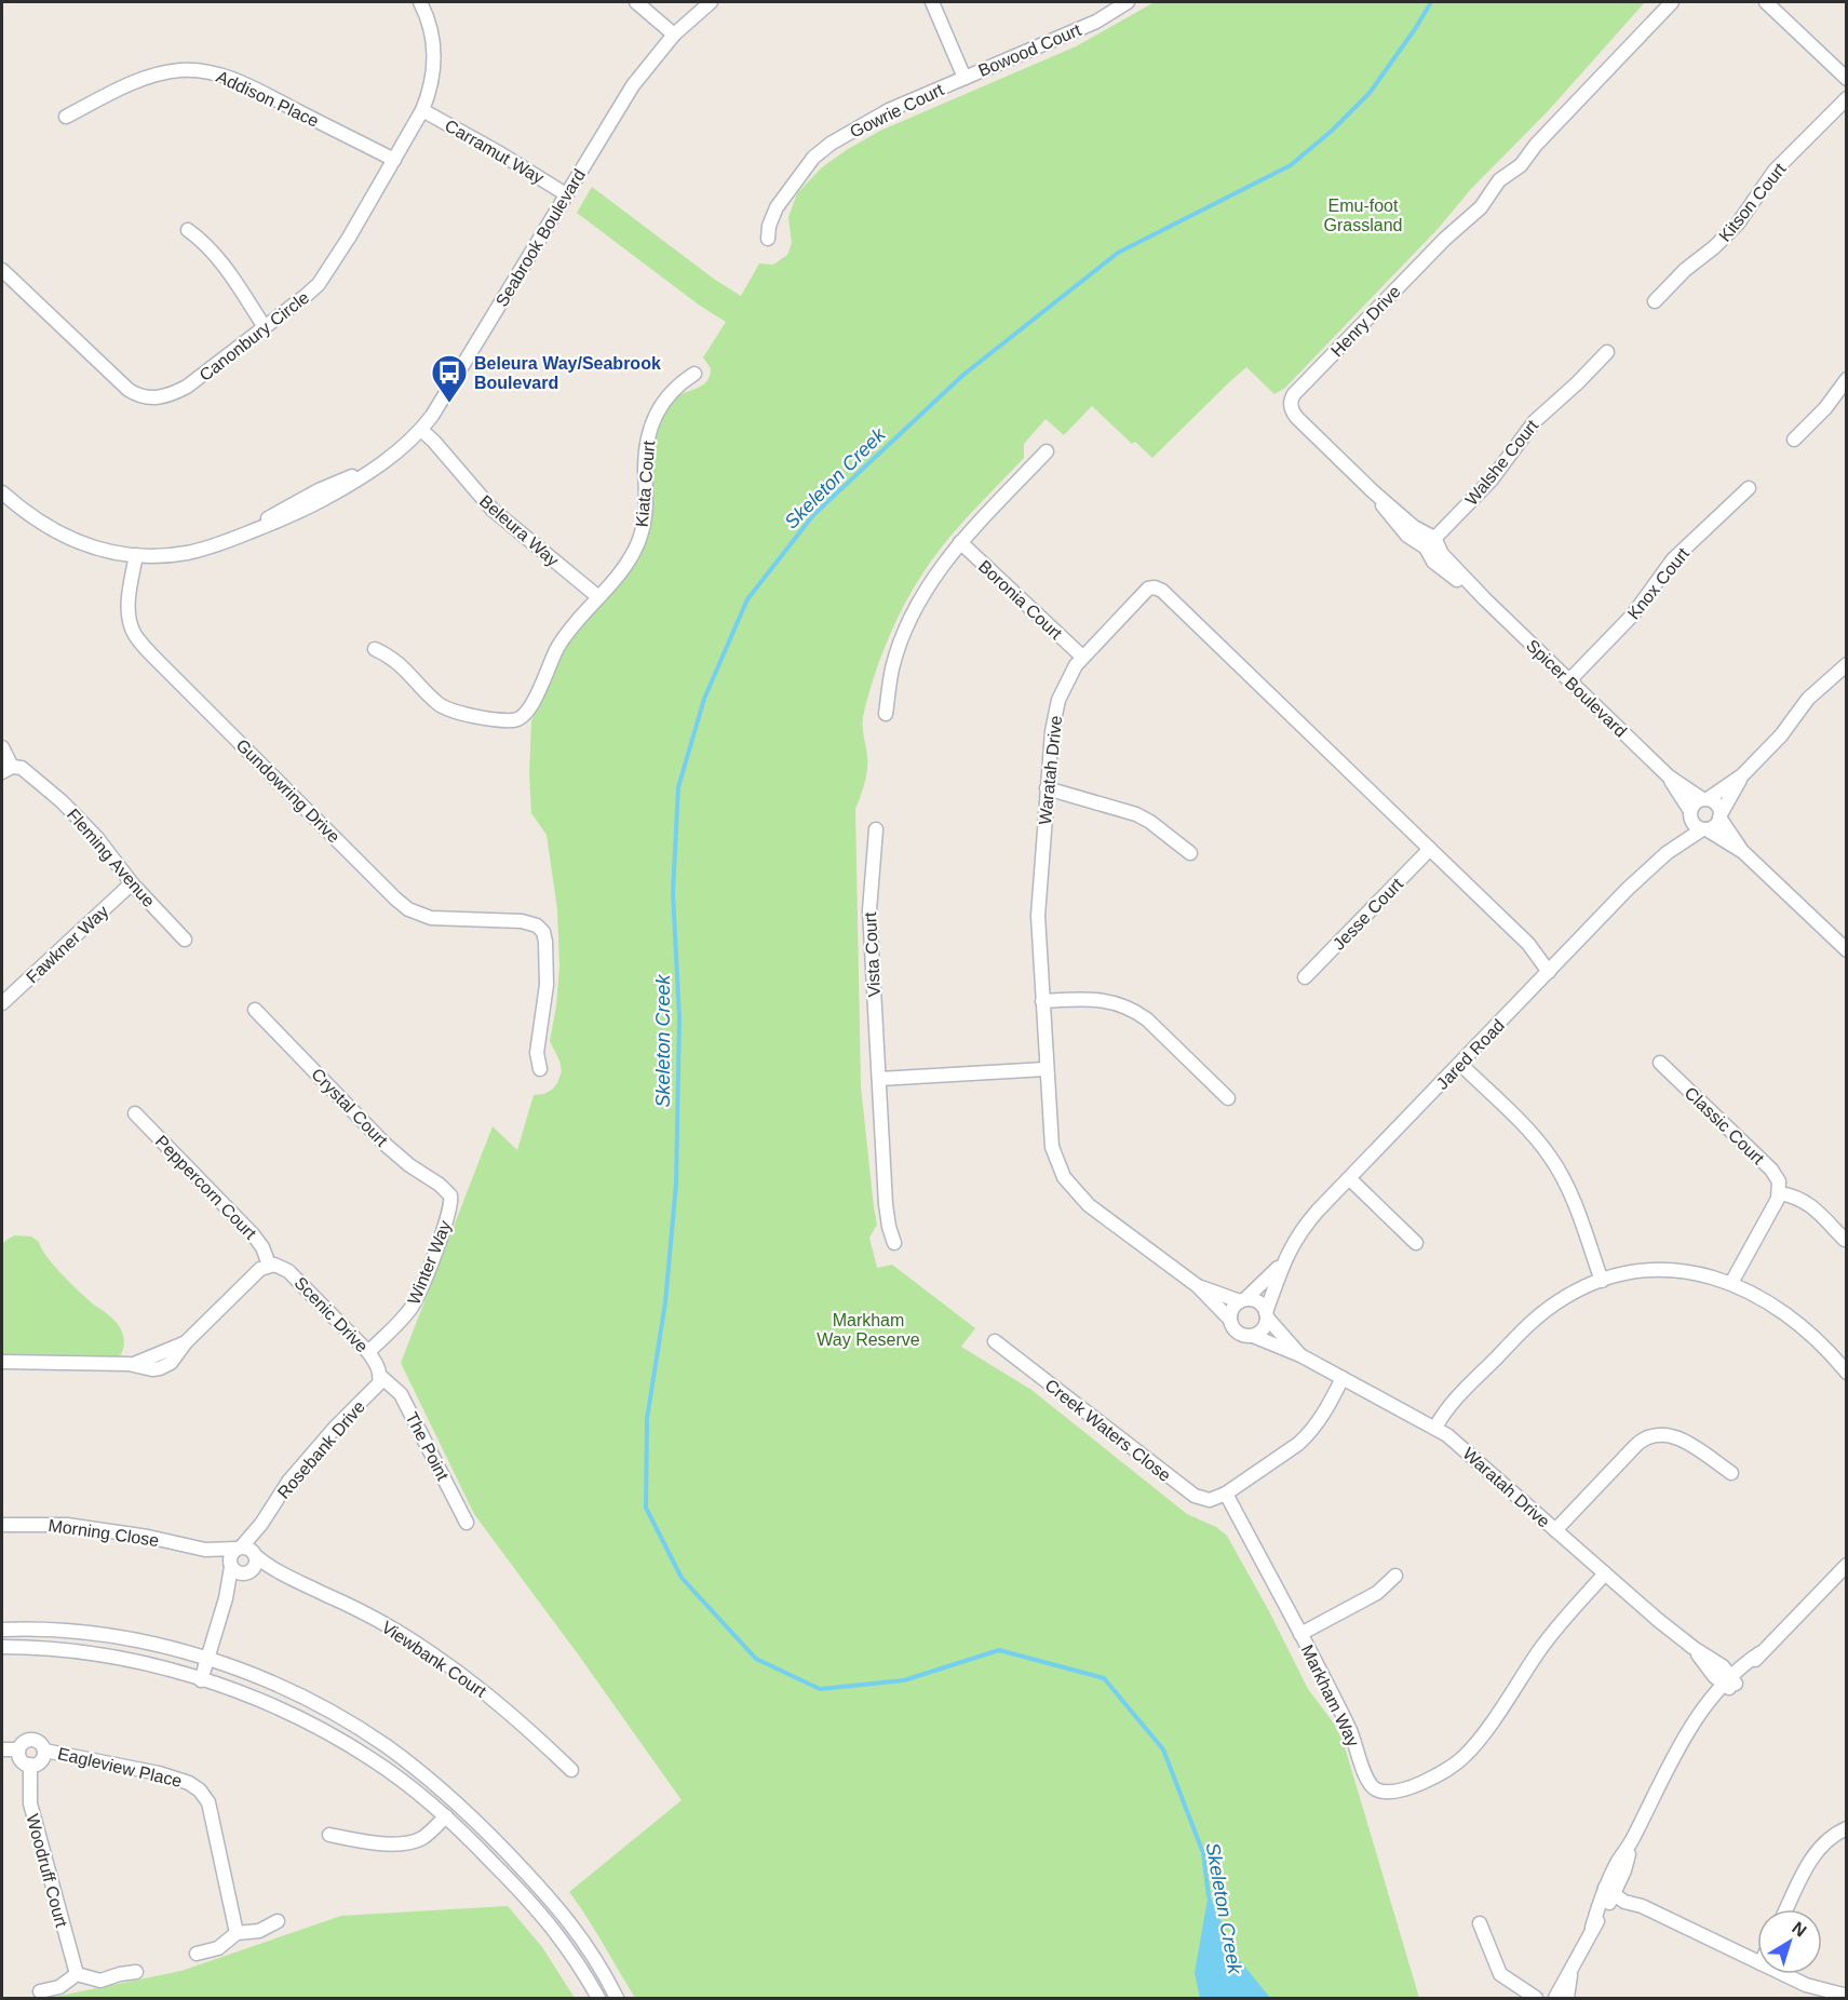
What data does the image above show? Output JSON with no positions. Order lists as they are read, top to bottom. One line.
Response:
{"streets":{"street":["Bowood Court","Addison Place","Gowrie Court","Carramut Way","Kitson Court","Seabrook Boulevard","Henry Drive","Canonbury Circle","Walshe Court","Kiata Court","Beleura Way","Knox Court","Boronia Court","Spicer Boulevard","Waratah Drive","Gundowring Drive","Fleming Avenue","Jesse Court","Fawkner Way","Vista Court","Jared Road","Crystal Court","Classic Court","Peppercorn Court","Winter Way","Scenic Drive","Creek Waters Close","The Point","Rosebank Drive","Morning Close","Viewbank Court","Markham Way","Eagleview Place","Woodruff Court"]},"crossings":[["Bowood Court","Gowrie Court"],["Addison Place","Canonbury Circle"],["Carramut Way","Seabrook Boulevard"],["Carramut Way","Canonbury Circle"],["Seabrook Boulevard","Beleura Way"],["Seabrook Boulevard","Gundowring Drive"],["Henry Drive","Spicer Boulevard"],["Walshe Court","Spicer Boulevard"],["Kiata Court","Beleura Way"],["Knox Court","Spicer Boulevard"],["Boronia Court","Waratah Drive"],["Spicer Boulevard","Jared Road"],["Waratah Drive","Jesse Court"],["Waratah Drive","Jared Road"],["Waratah Drive","Markham Way"],["Fleming Avenue","Fawkner Way"],["Crystal Court","Winter Way"],["Peppercorn Court","Scenic Drive"],["Winter Way","Scenic Drive"],["Scenic Drive","The Point"],["Scenic Drive","Rosebank Drive"],["Creek Waters Close","Markham Way"],["The Point","Rosebank Drive"],["Rosebank Drive","Morning Close"],["Rosebank Drive","Viewbank Court"],["Morning Close","Viewbank Court"],["Eagleview Place","Woodruff Court"]],"water":["Skeleton Creek"],"parks":["Emu-foot Grassland","Markham Way Reserve"],"places":{"bus stop":["Beleura Way/Seabrook Boulevard"]},"north":"top right"}
